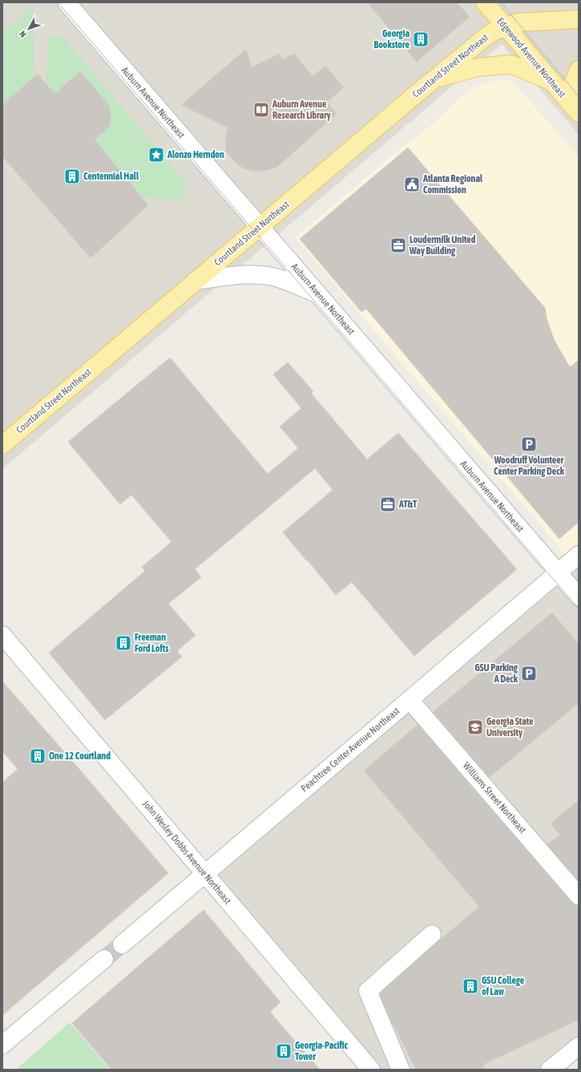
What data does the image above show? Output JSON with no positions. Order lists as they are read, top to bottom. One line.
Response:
{"streets":{"main road":["Edgewood Avenue Northeast","Courtland Street Northeast"],"street":["Auburn Avenue Northeast","Peachtree Center Avenue Northeast","Williams Street Northeast","John Wesley Dobbs Avenue Northeast"]},"crossings":[["Edgewood Avenue Northeast","Courtland Street Northeast"],["Courtland Street Northeast","Auburn Avenue Northeast"],["Auburn Avenue Northeast","Peachtree Center Avenue Northeast"],["Peachtree Center Avenue Northeast","Williams Street Northeast"],["Peachtree Center Avenue Northeast","John Wesley Dobbs Avenue Northeast"]],"places":{"building":["Georgia Bookstore","Centennial Hall","Freeman Ford Lofts","One 12 Courtland","GSU College of Law","Georgia-Pacific Tower"],"library":["Auburn Avenue Research Library"],"place":["Alonzo Herndon"],"public building":["Atlanta Regional Commission"],"office":["Loudermilk United Way Building","AT&T"],"parking":["Woodruff Volunteer Center Parking Deck","GSU Parking A Deck"],"school or university":["Georgia State University"]},"north":"bottom left"}
